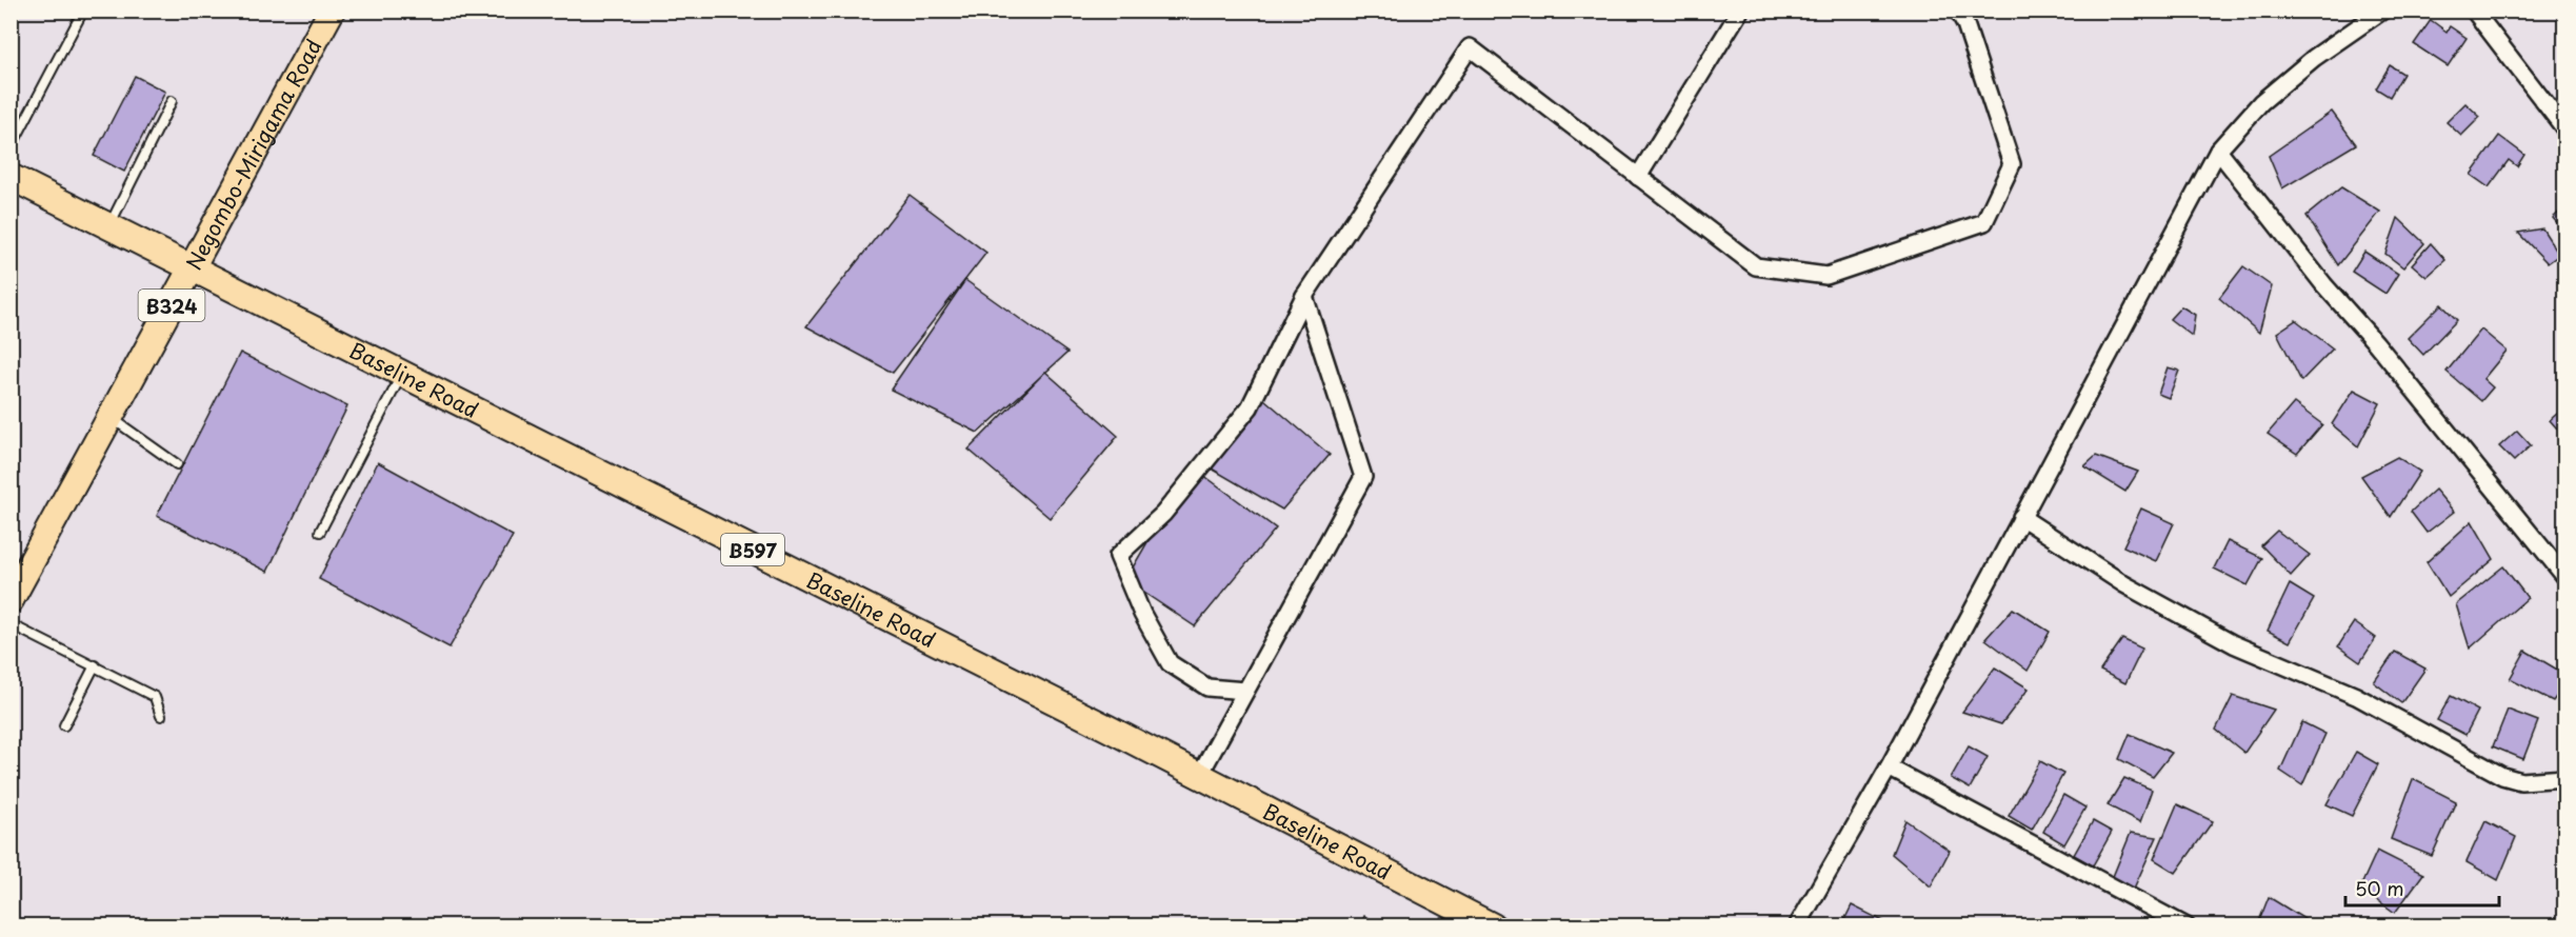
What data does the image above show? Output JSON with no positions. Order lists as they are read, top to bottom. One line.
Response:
{"streets":{"main road":["Negombo-Mirigama Road","B324","Baseline Road","B597"]},"crossings":[["Negombo-Mirigama Road","Baseline Road"]],"scale_bar":"50 m"}
